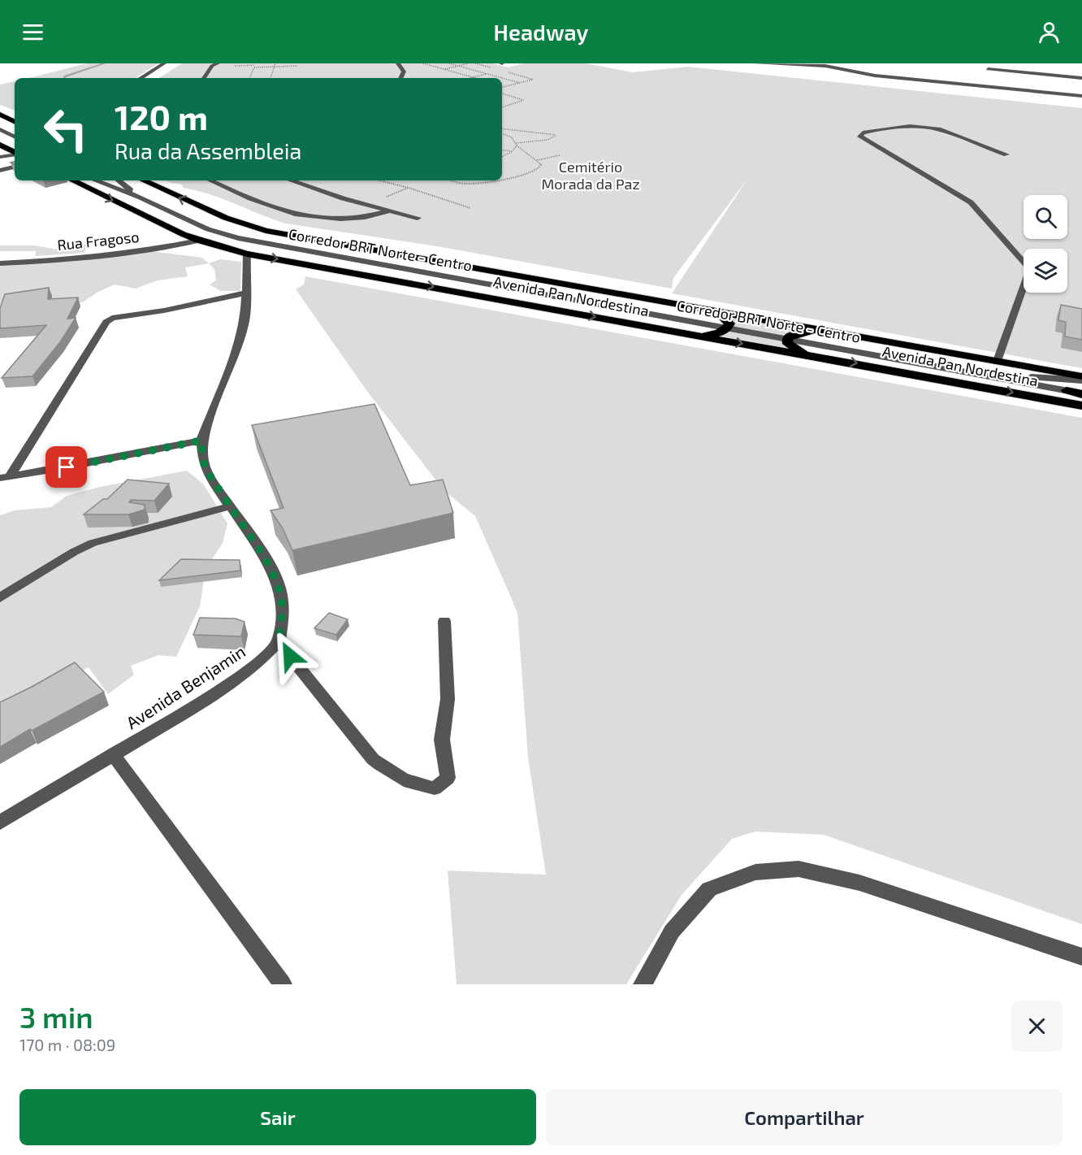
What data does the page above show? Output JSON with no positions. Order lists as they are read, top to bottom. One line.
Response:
{"streets":{"highway":["Avenida Pan Nordestina"],"street":["Rua Fragoso","Corredor BRT Norte - Centro","Avenida Benjamin"]},"crossings":[["Rua Fragoso","Avenida Pan Nordestina"]],"parks":["Cemitério Morada da Paz"],"page":{"header":"Headway","turn":["120 m","Rua da Assembleia"],"heading":["3 min","170 m · 08:09"],"buttons":["Sair","Compartilhar"]}}
